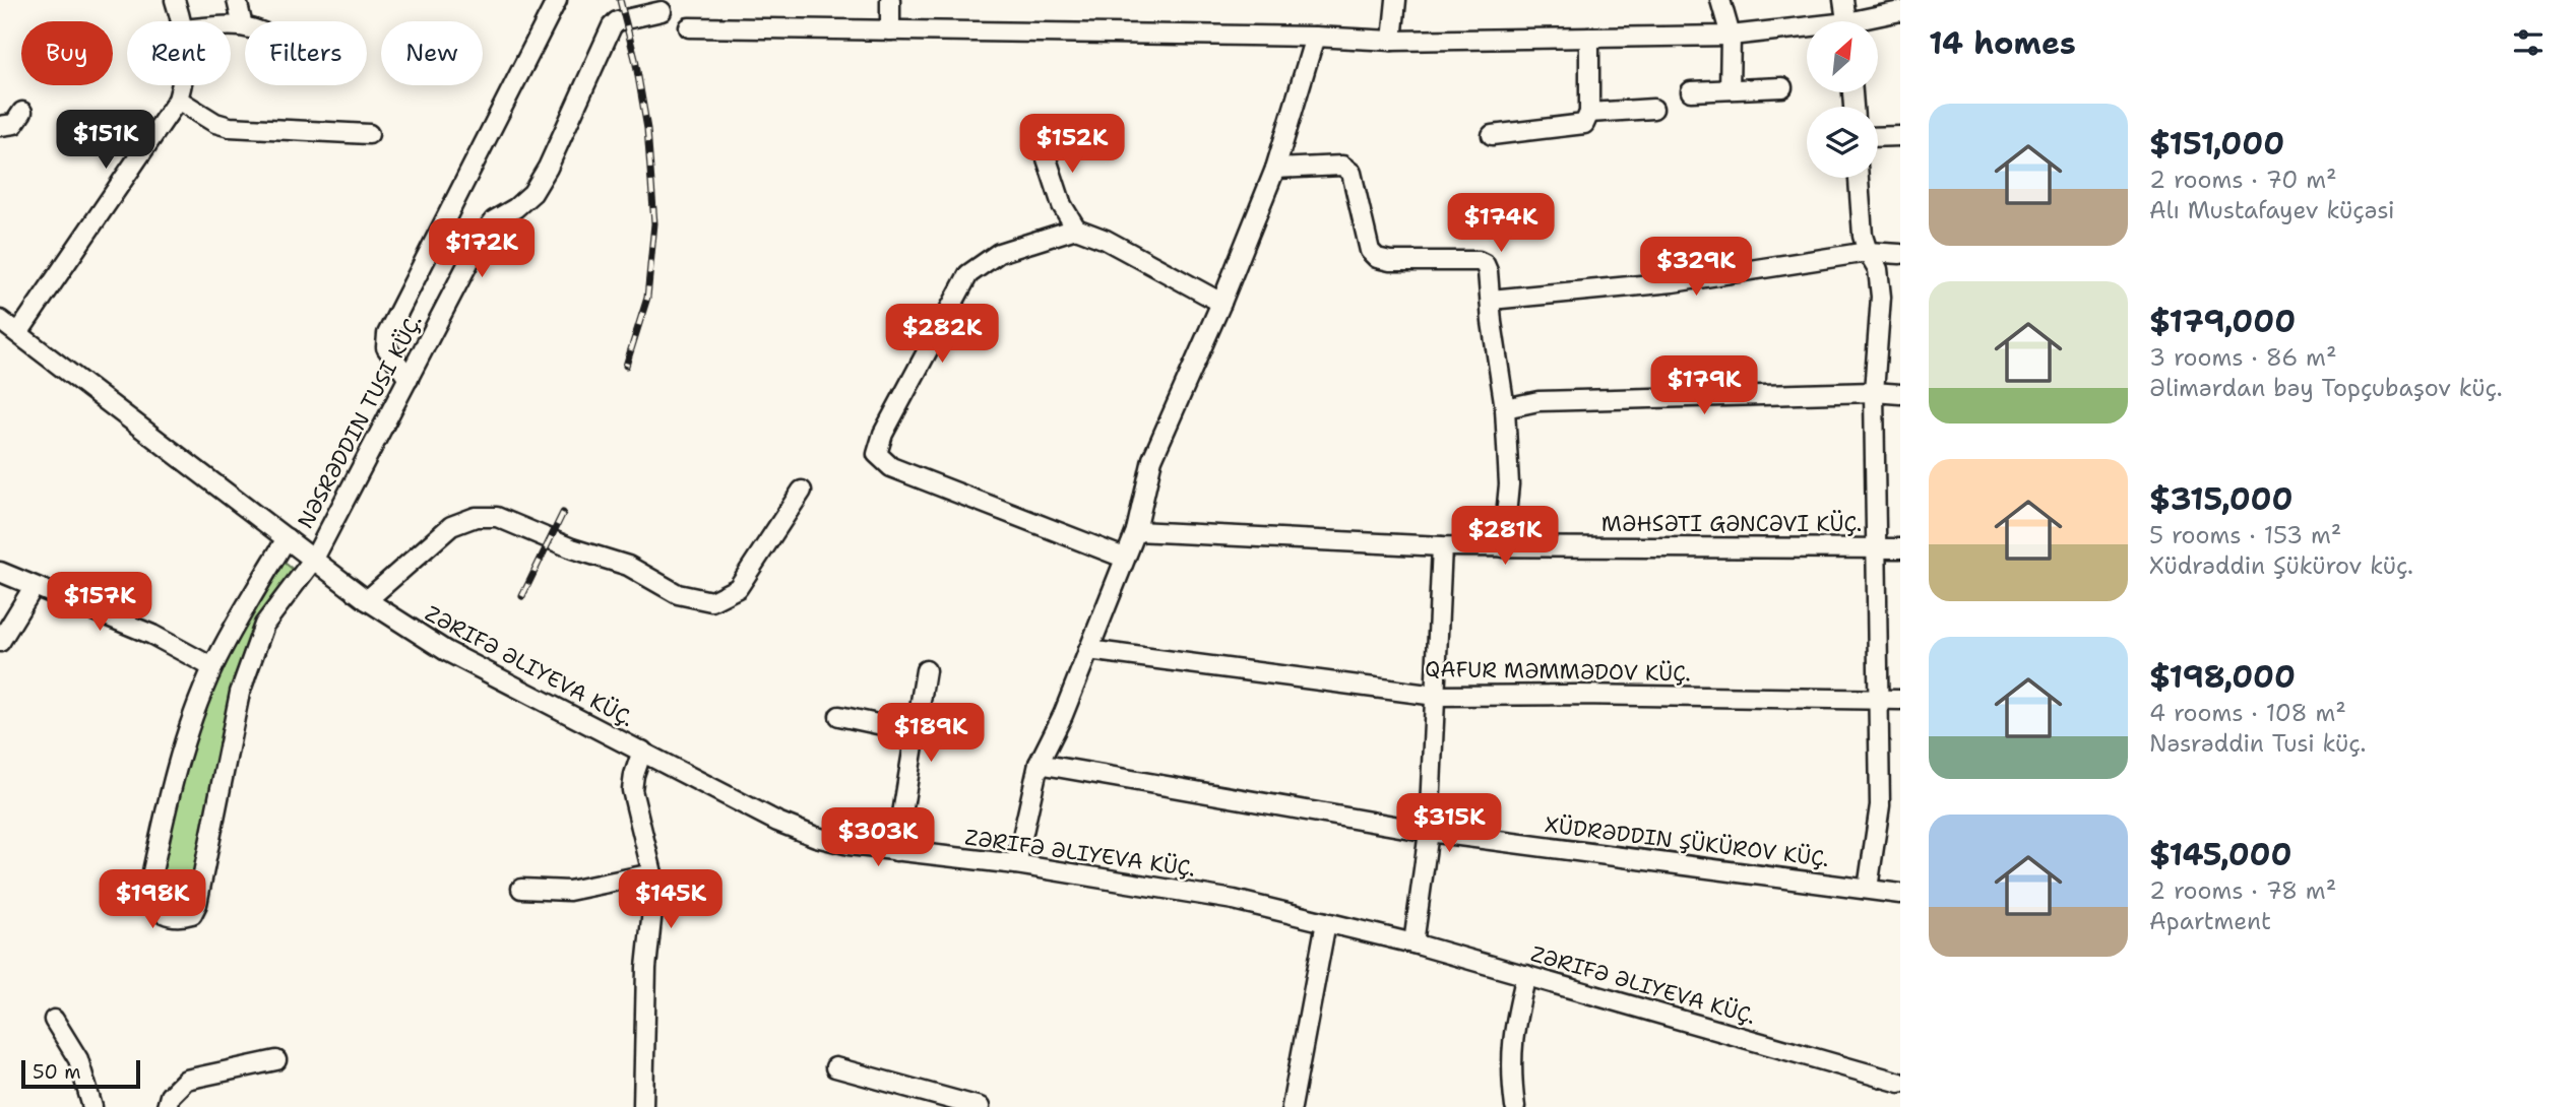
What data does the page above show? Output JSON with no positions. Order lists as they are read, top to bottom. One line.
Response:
{"streets":{"street":["NƏSRƏDDIN TUSI KÜÇ.","MƏHSƏTI GƏNCƏVI KÜÇ.","ZƏRIFƏ ƏLIYEVA KÜÇ.","QAFUR MƏMMƏDOV KÜÇ.","XÜDRƏDDIN ŞÜKÜROV KÜÇ."]},"crossings":[["NƏSRƏDDIN TUSI KÜÇ.","ZƏRIFƏ ƏLIYEVA KÜÇ."]],"scale_bar":"50 m","north":"top right","page":{"heading":"14 homes","chip":["Buy","Rent","Filters","New"],"list":[{"name":"$151,000","note":"2 rooms · 70 m² · Alı Mustafayev küçəsi"},{"name":"$179,000","note":"3 rooms · 86 m² · Əlimərdan bəy Topçubaşov küç."},{"name":"$315,000","note":"5 rooms · 153 m² · Xüdrəddin Şükürov küç."},{"name":"$198,000","note":"4 rooms · 108 m² · Nəsrəddin Tusi küç."},{"name":"$145,000","note":"2 rooms · 78 m² · Apartment"}],"price":["$151K","$152K","$174K","$172K","$329K","$282K","$179K","$281K","$157K","$189K","$315K","$303K","$198K","$145K"],"scale":"50 m"}}
